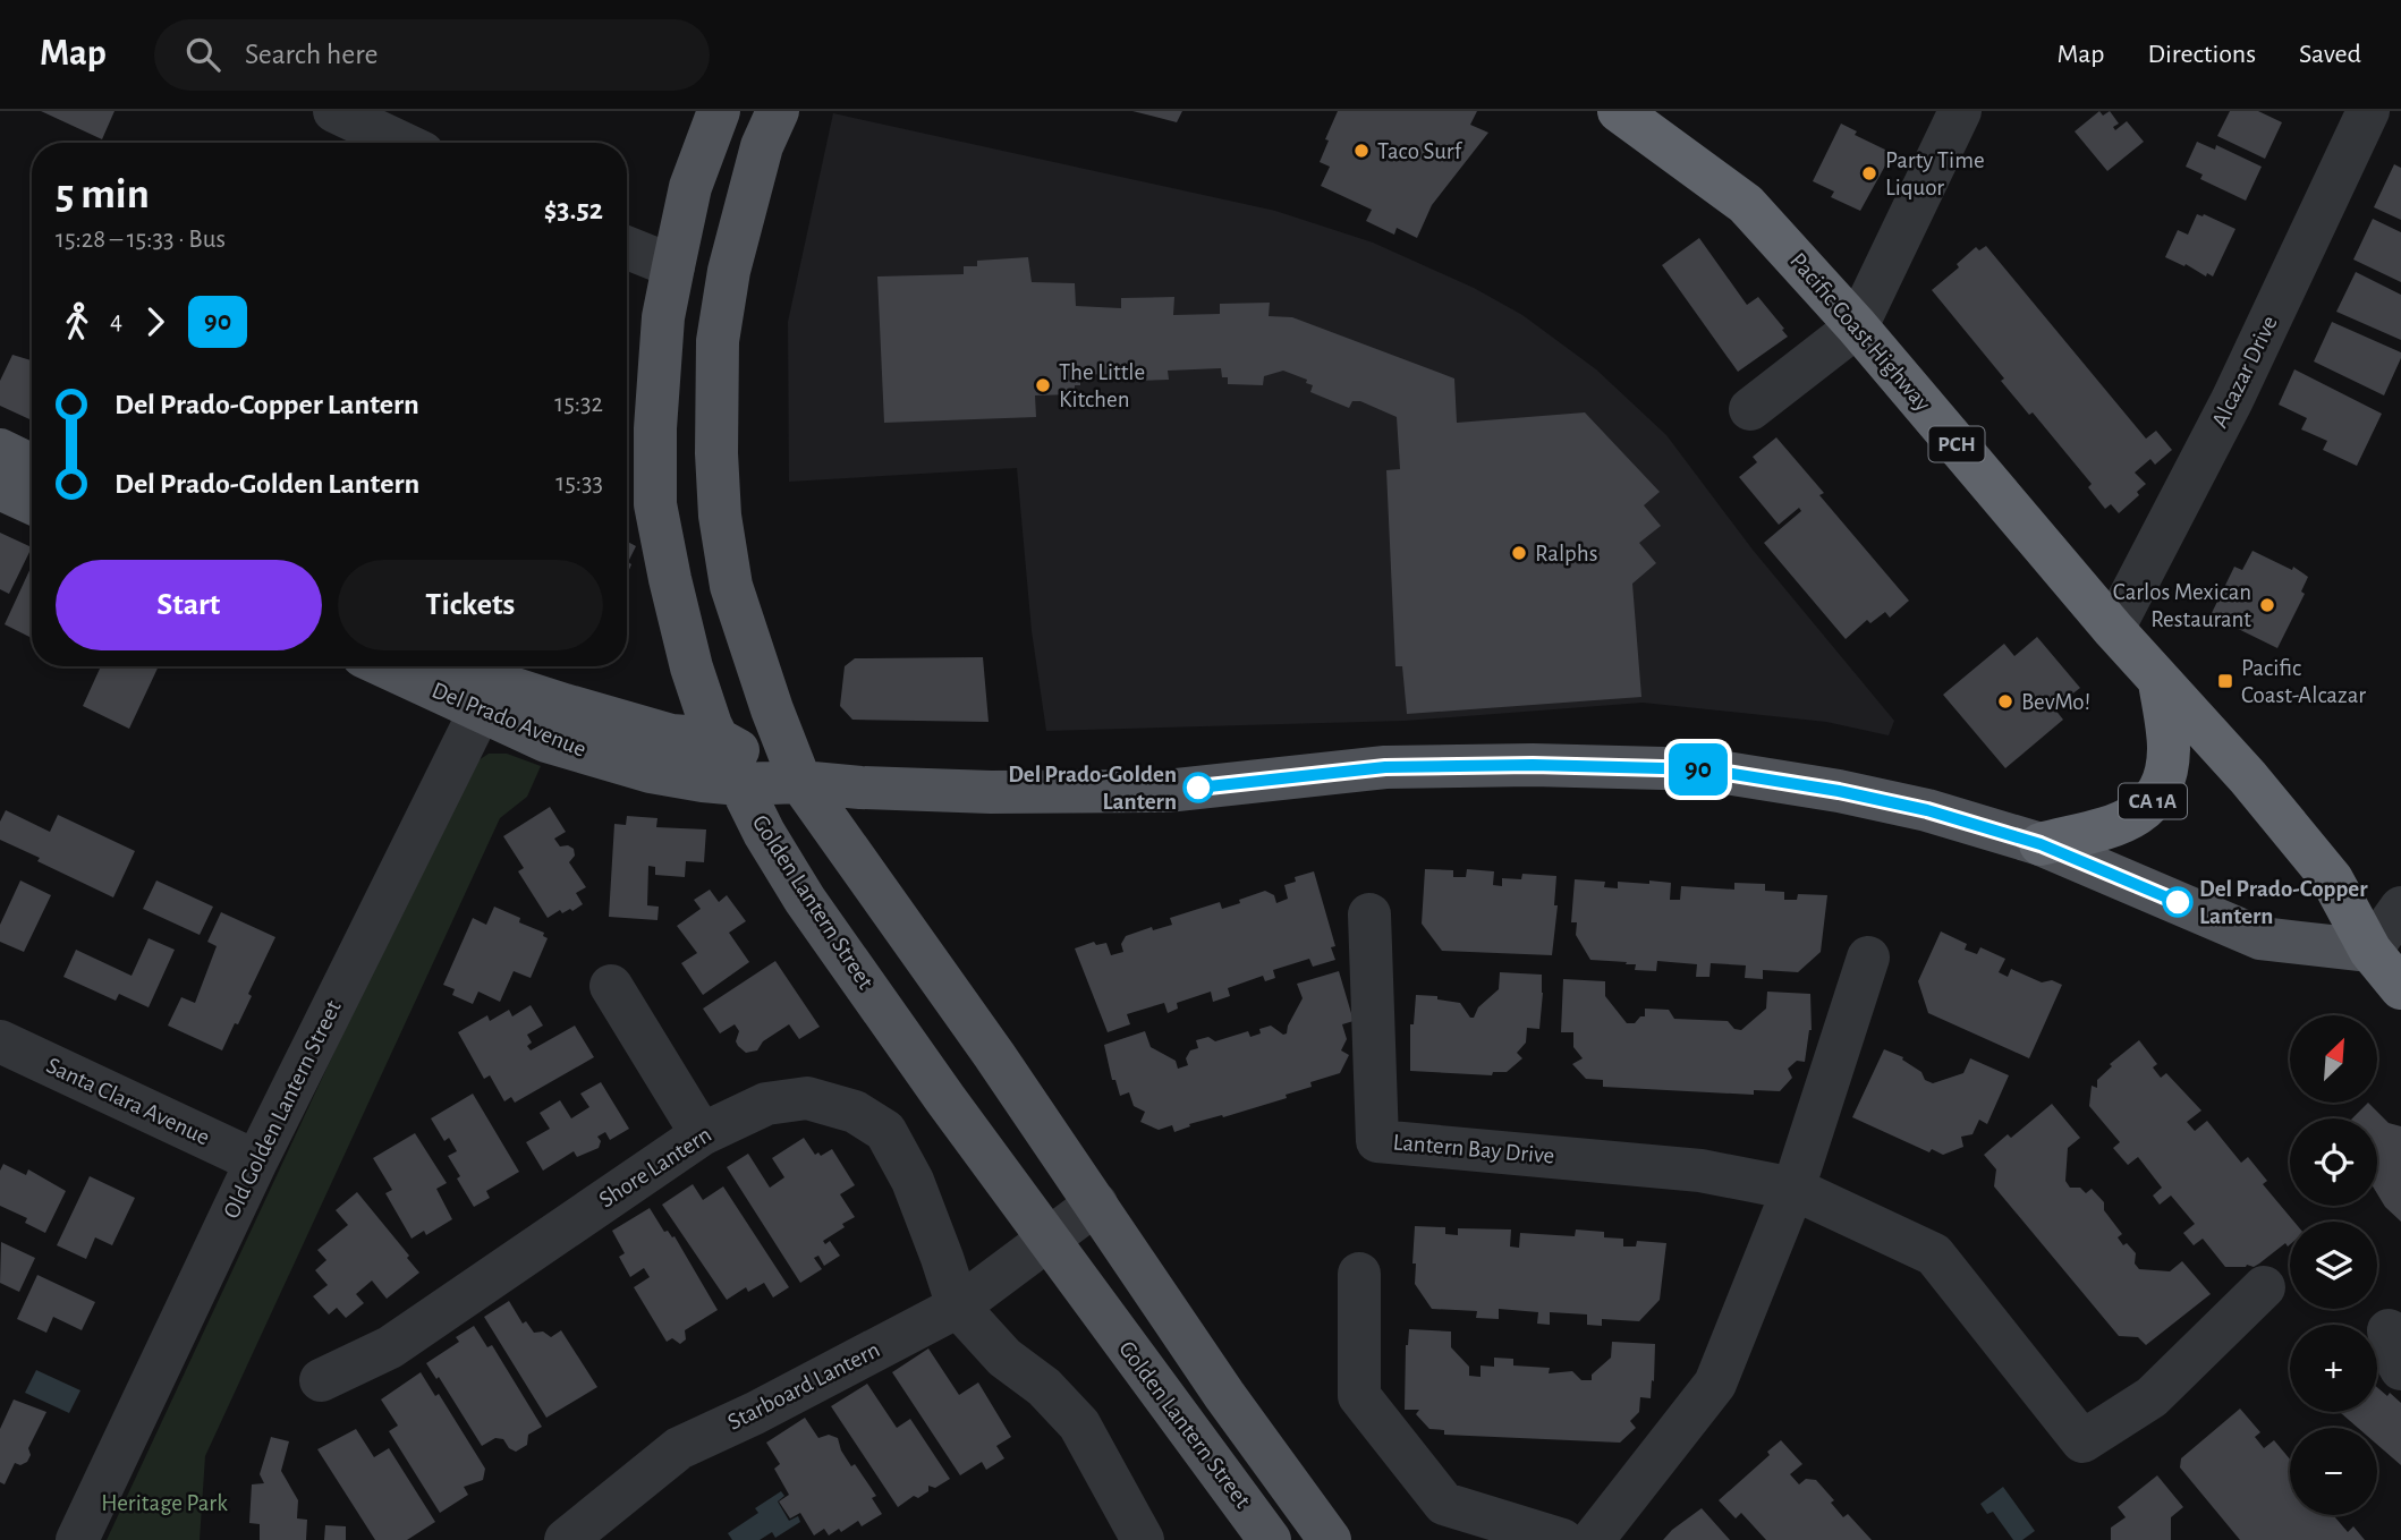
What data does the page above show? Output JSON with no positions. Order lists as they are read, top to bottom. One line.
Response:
{"streets":{"highway":["Pacific Coast Highway","PCH","CA 1A"],"main road":["Del Prado Avenue","Golden Lantern Street"],"street":["Alcazar Drive","Santa Clara Avenue","Old Golden Lantern Street","Lantern Bay Drive","Shore Lantern","Starboard Lantern"]},"crossings":[["Pacific Coast Highway","Alcazar Drive"],["Pacific Coast Highway","Del Prado Avenue"],["Pacific Coast Highway","CA 1A"],["Del Prado Avenue","CA 1A"],["Del Prado Avenue","Golden Lantern Street"],["Del Prado Avenue","Old Golden Lantern Street"],["Golden Lantern Street","Starboard Lantern"],["Santa Clara Avenue","Old Golden Lantern Street"],["Shore Lantern","Starboard Lantern"]],"parks":["Heritage Park"],"places":{"other":["Taco Surf","Party Time Liquor","The Little Kitchen","Ralphs","Carlos Mexican Restaurant","BevMo!","Del Prado-Golden Lantern","Del Prado-Copper Lantern"],"transit":["Pacific Coast-Alcazar"]},"lines":["bus line 90"],"north":"top right","page":{"header":"Map","search":"Search here","nav":["Map","Directions","Saved"],"on_map":"90","heading":["5 min","15:28 – 15:33 · Bus","$3.52"],"legs":["4","90"],"list":[{"name":"Del Prado-Copper Lantern","value":"15:32"},{"name":"Del Prado-Golden Lantern","value":"15:33"}],"buttons":["Start","Tickets"],"map_buttons":["+","−"]}}
